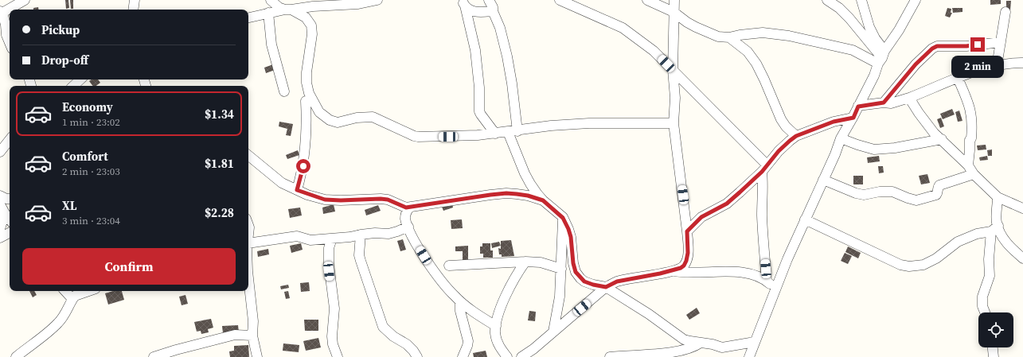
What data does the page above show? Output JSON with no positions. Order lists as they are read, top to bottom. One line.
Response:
{"page":{"banner":["Pickup","Drop-off"],"bubble":"2 min","list":[{"name":"Economy","note":"1 min · 23:02","value":"$1.34"},{"name":"Comfort","note":"2 min · 23:03","value":"$1.81"},{"name":"XL","note":"3 min · 23:04","value":"$2.28"}],"buttons":"Confirm"}}
